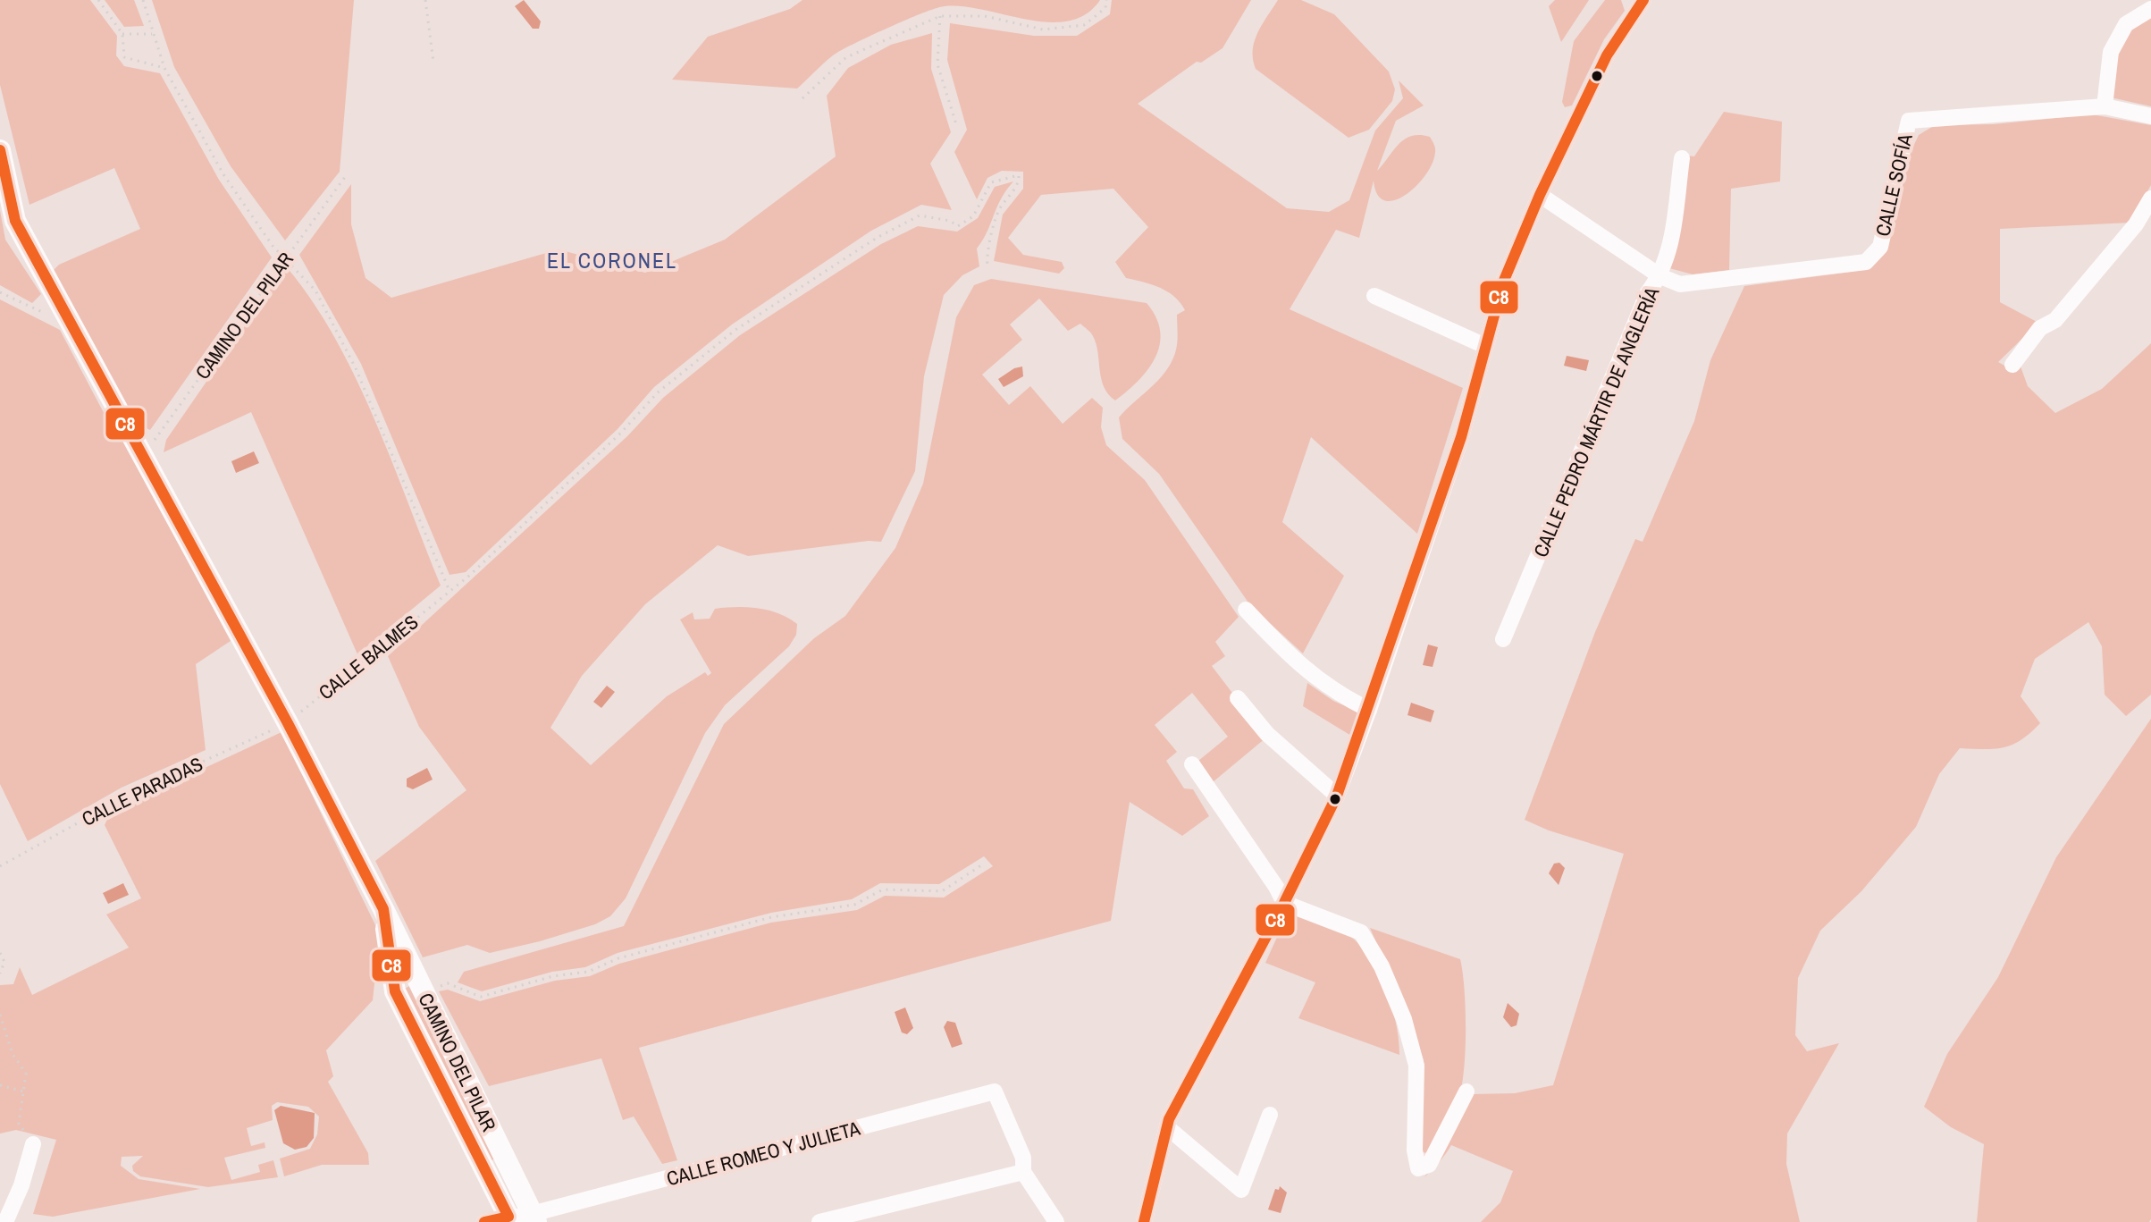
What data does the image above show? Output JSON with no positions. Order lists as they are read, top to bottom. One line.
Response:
{"streets":{"main road":["CAMINO DEL PILAR"],"street":["CALLE SOFÍA","CALLE PEDRO MÁRTIR DE ANGLERÍA","CALLE ROMEO Y JULIETA"],"path":["CALLE BALMES","CALLE PARADAS"]},"crossings":[["CALLE SOFÍA","CALLE PEDRO MÁRTIR DE ANGLERÍA"],["CAMINO DEL PILAR","CALLE BALMES"],["CAMINO DEL PILAR","CALLE PARADAS"],["CAMINO DEL PILAR","CALLE ROMEO Y JULIETA"],["CALLE BALMES","CALLE PARADAS"]],"districts":["EL CORONEL"],"lines":["transit line C8"]}
